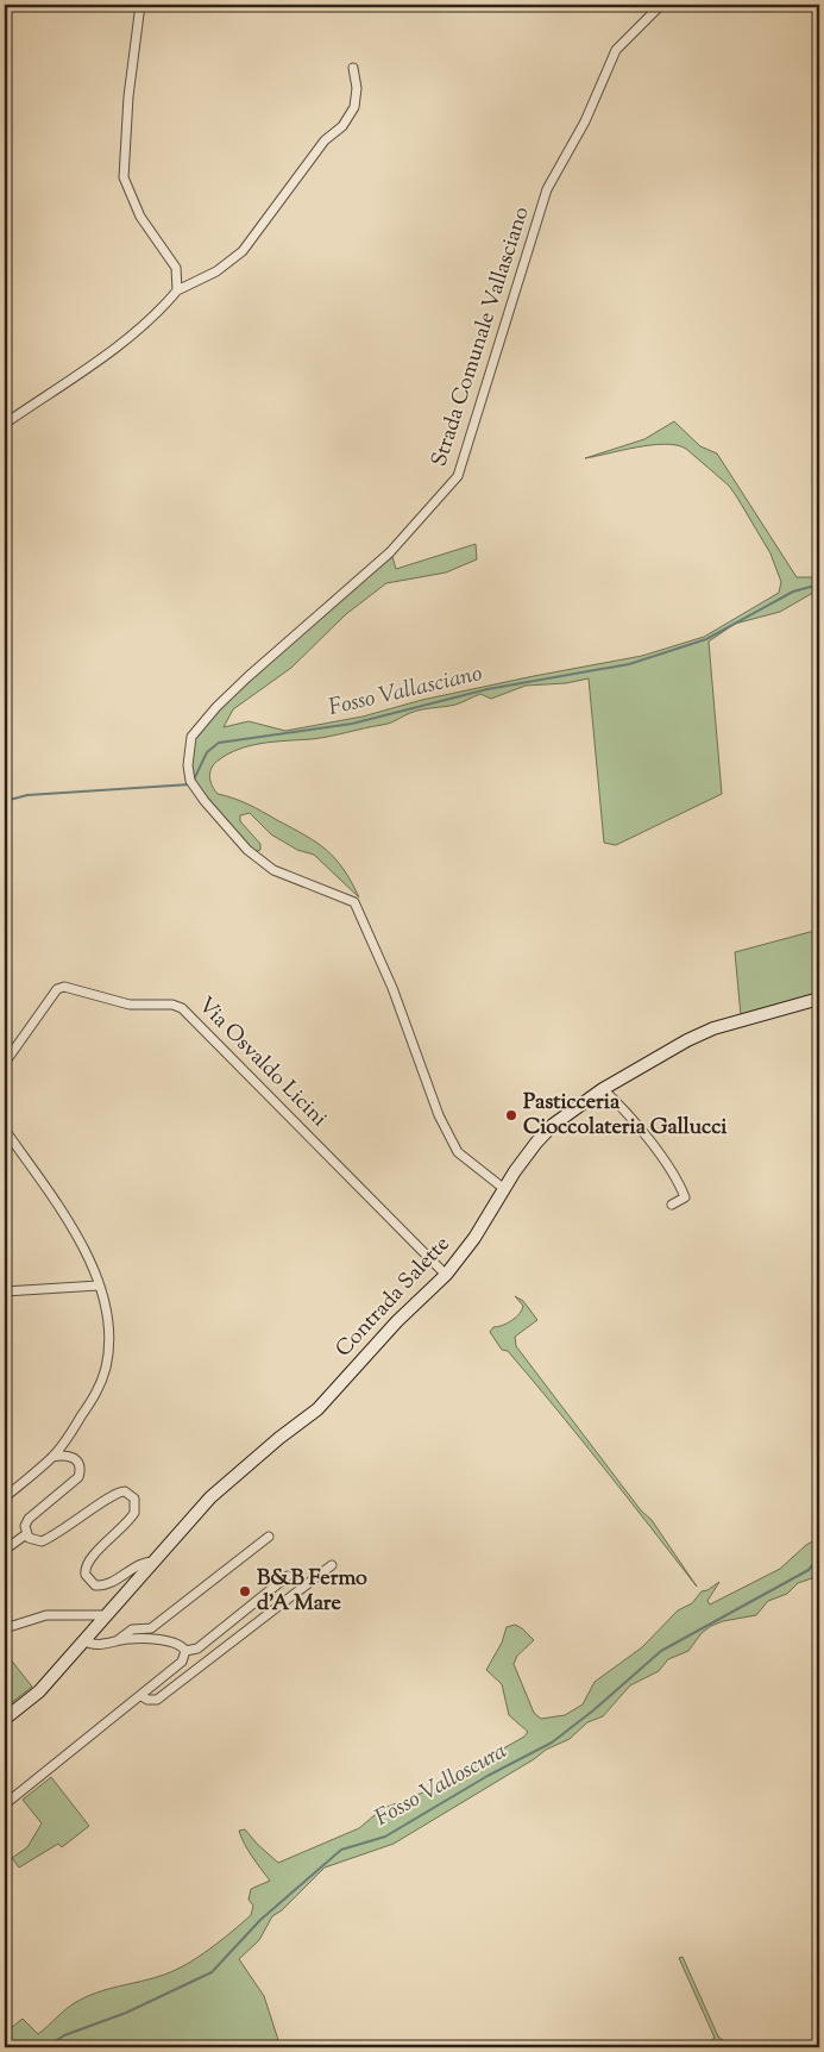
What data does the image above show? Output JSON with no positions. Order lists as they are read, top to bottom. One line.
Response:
{"streets":{"main road":["Contrada Salette"],"street":["Strada Comunale Vallasciano","Via Osvaldo Licini"]},"crossings":[["Strada Comunale Vallasciano","Contrada Salette"],["Via Osvaldo Licini","Contrada Salette"]],"water":["Fosso Vallasciano","Fosso Valloscura"],"places":["Pasticceria Cioccolateria Gallucci","B&B Fermo d'A Mare"]}
